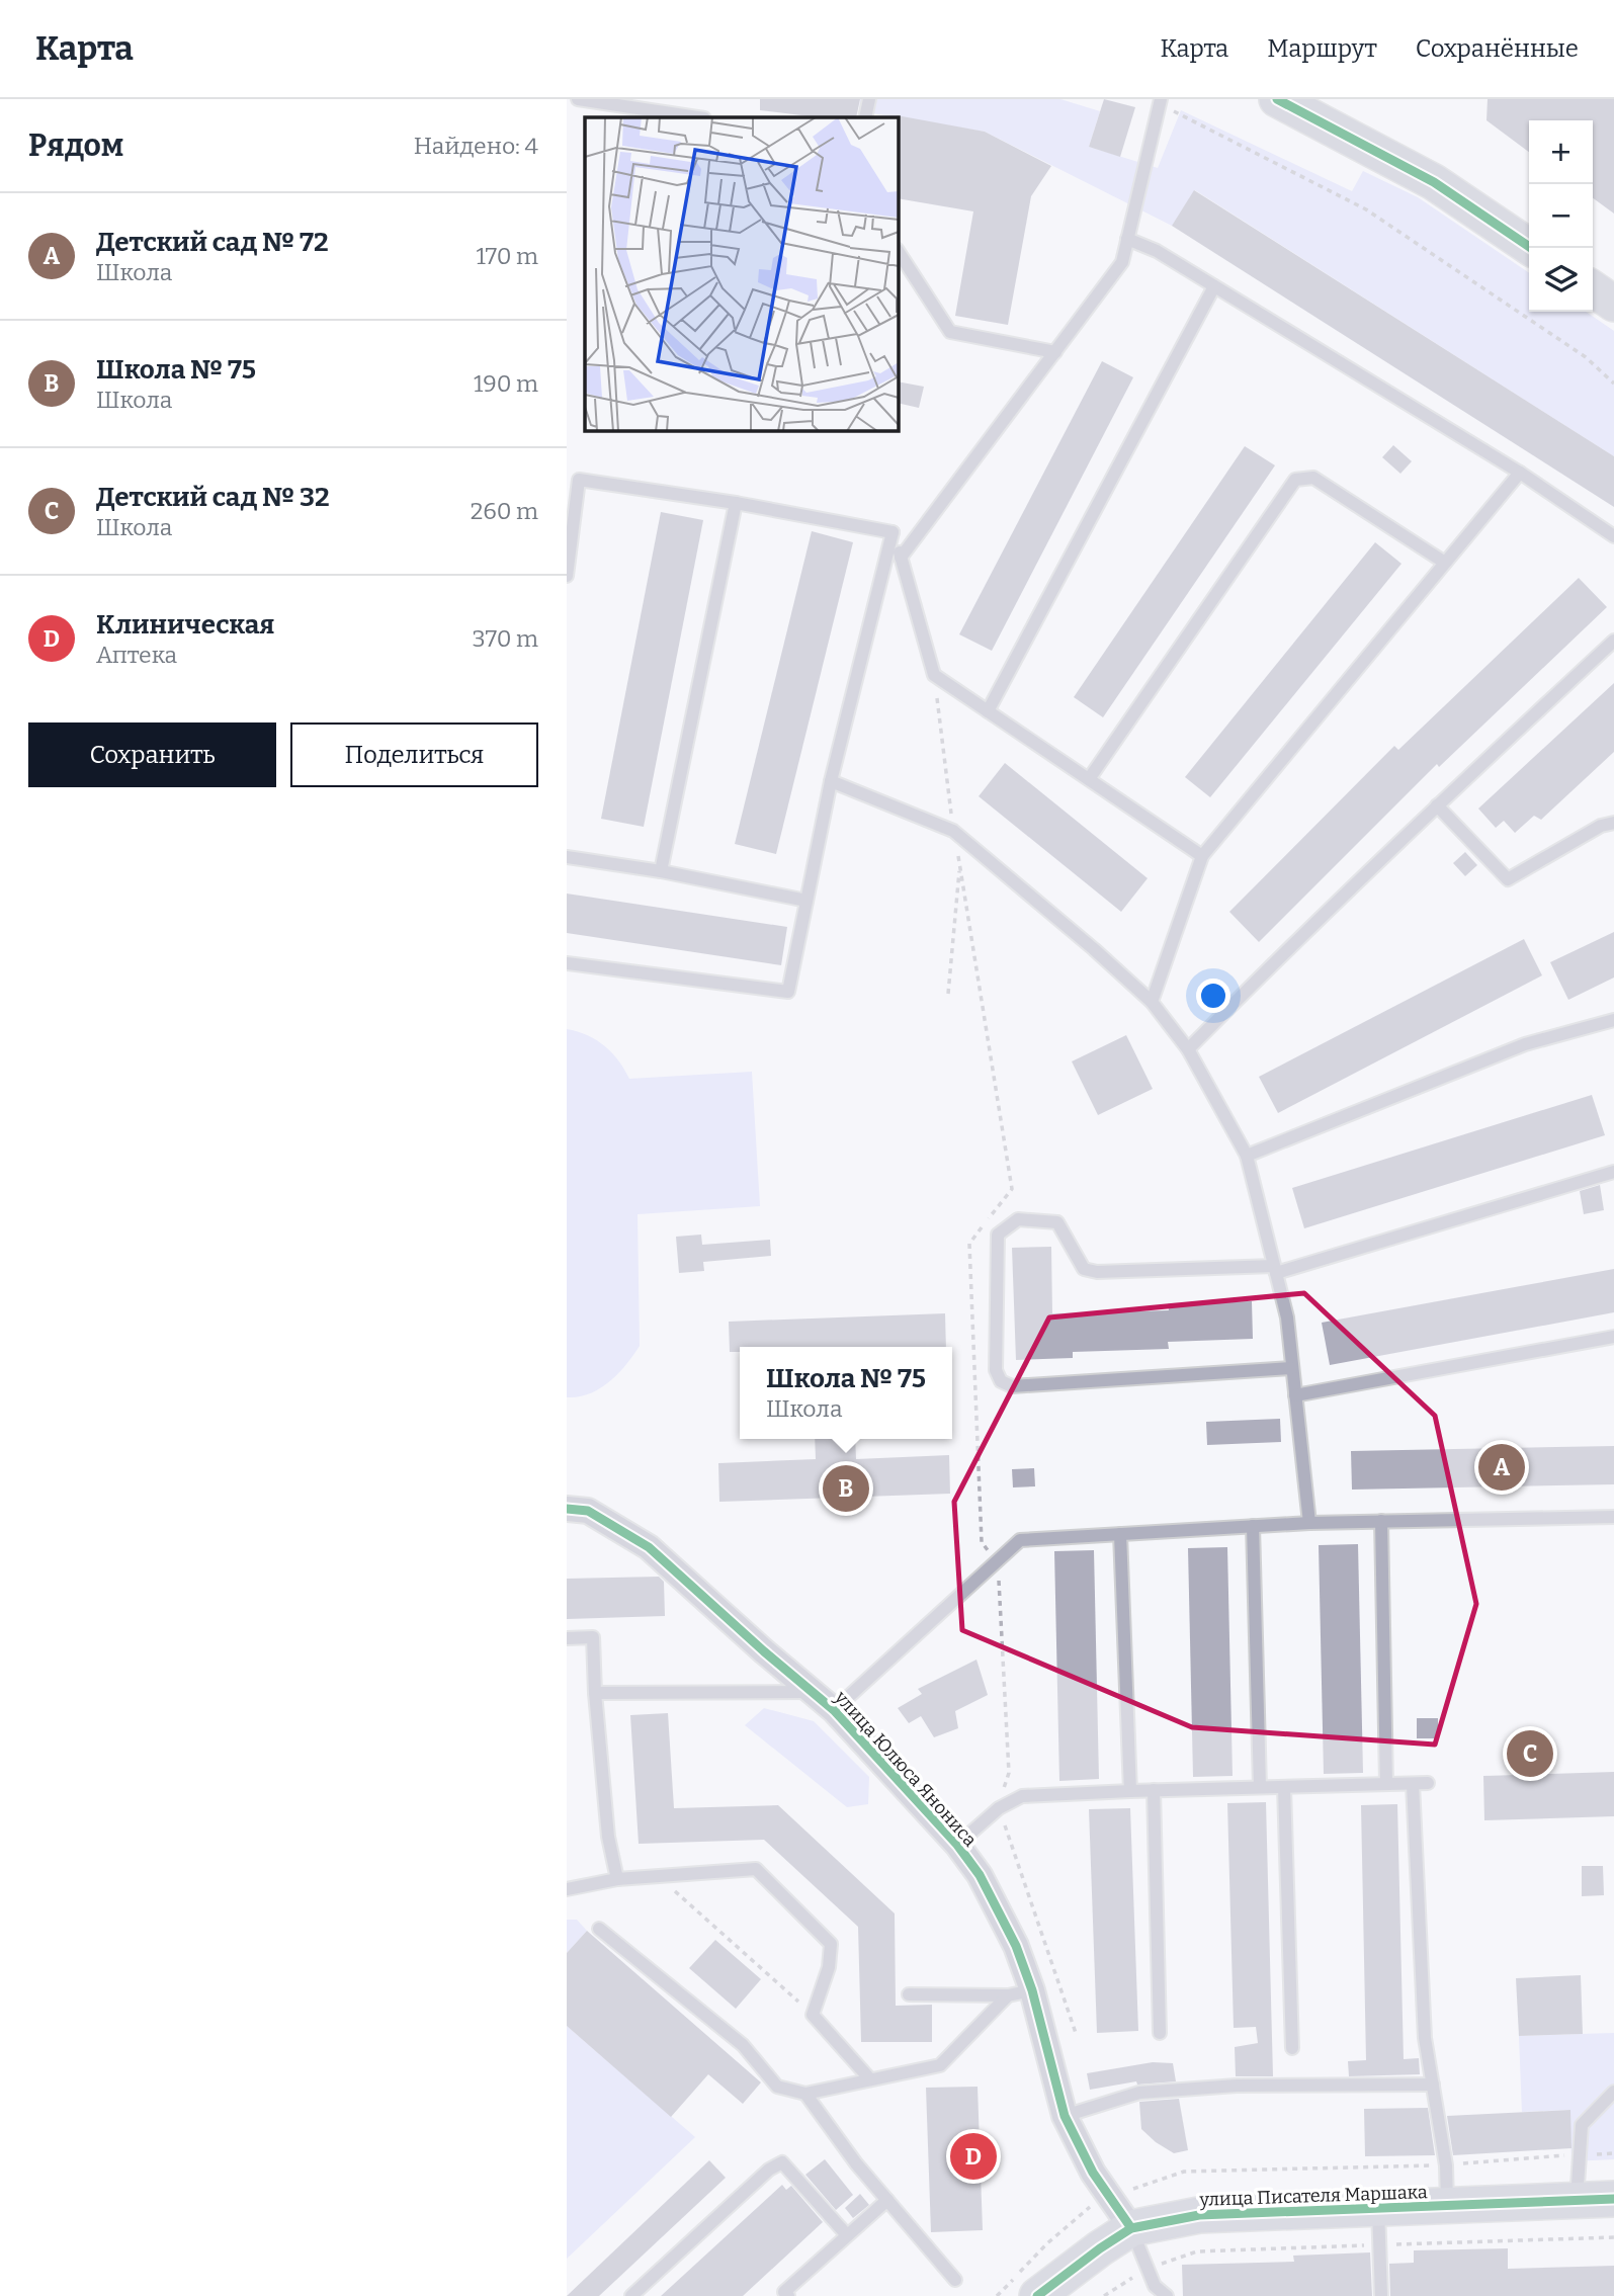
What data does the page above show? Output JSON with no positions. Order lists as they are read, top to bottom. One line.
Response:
{"streets":{"street":["улица Юлюса Янониса","улица Писателя Маршака"]},"crossings":[["улица Юлюса Янониса","улица Писателя Маршака"]],"page":{"header":"Карта","nav":["Карта","Маршрут","Сохранённые"],"heading":["Рядом","Найдено: 4"],"map_buttons":["+","−"],"list":[{"mark":"A","name":"Детский сад № 72","note":"Школа","value":"170 m"},{"mark":"B","name":"Школа № 75","note":"Школа","value":"190 m"},{"mark":"C","name":"Детский сад № 32","note":"Школа","value":"260 m"},{"mark":"D","name":"Клиническая","note":"Аптека","value":"370 m"}],"buttons":["Сохранить","Поделиться"],"popup":["Школа № 75","Школа"],"pins":["A","B","C","D"]}}
